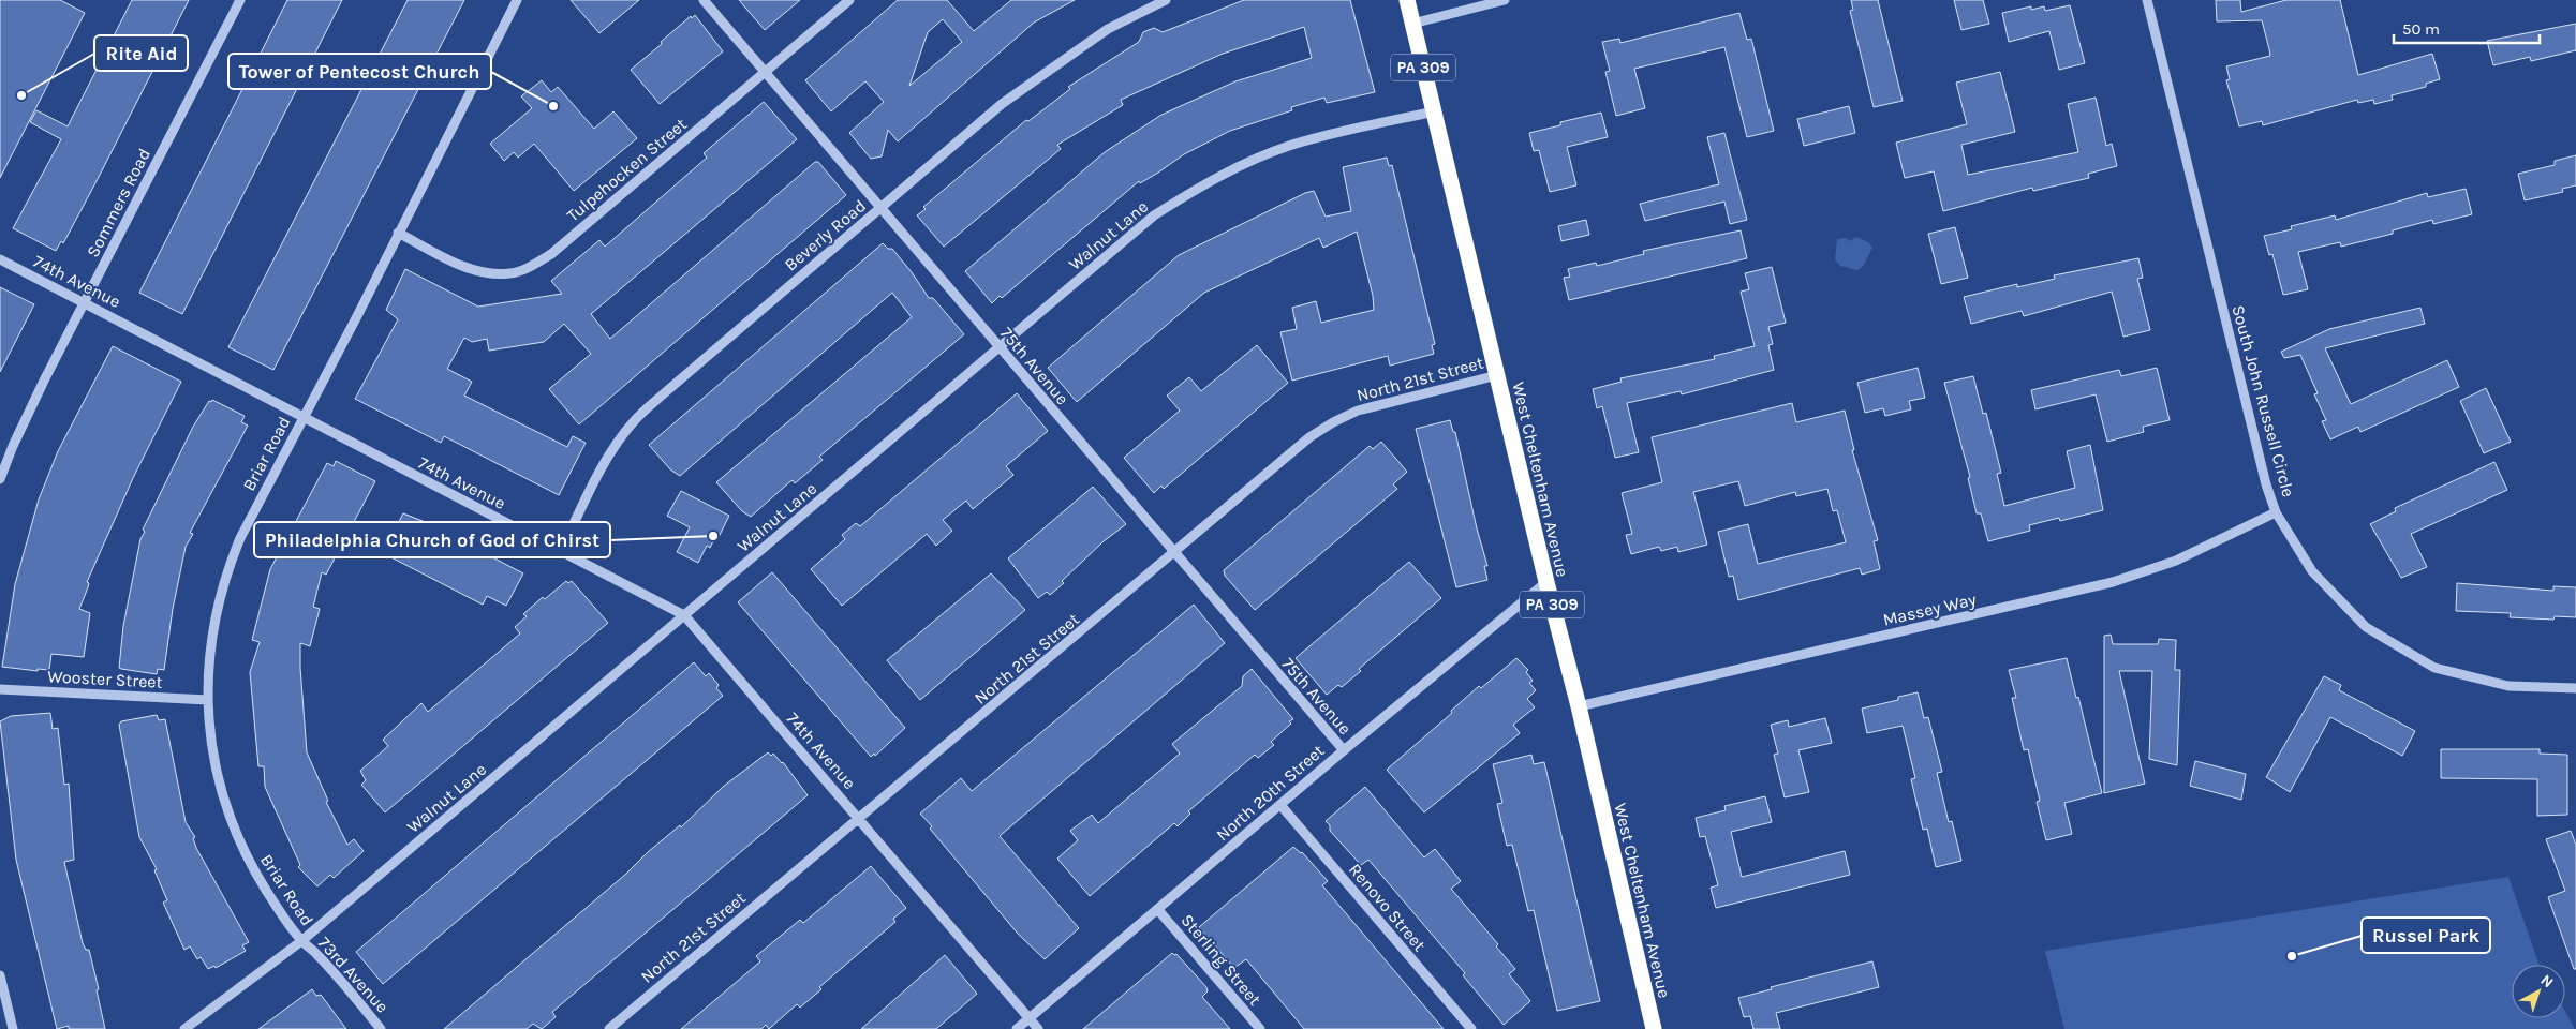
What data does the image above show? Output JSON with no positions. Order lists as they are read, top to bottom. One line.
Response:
{"streets":{"highway":["PA 309","West Cheltenham Avenue"],"street":["Tulpehocken Street","Sommers Road","Beverly Road","Walnut Lane","74th Avenue","75th Avenue","North 21st Street","South John Russell Circle","Briar Road","Massey Way","Wooster Street","North 20th Street","Renovo Street","Sterling Street","73rd Avenue"]},"crossings":[["Tulpehocken Street","75th Avenue"],["Tulpehocken Street","Briar Road"],["Sommers Road","74th Avenue"],["Beverly Road","74th Avenue"],["Beverly Road","75th Avenue"],["Walnut Lane","74th Avenue"],["Walnut Lane","75th Avenue"],["Walnut Lane","Briar Road"],["Walnut Lane","West Cheltenham Avenue"],["Walnut Lane","73rd Avenue"],["74th Avenue","North 21st Street"],["74th Avenue","Briar Road"],["74th Avenue","North 20th Street"],["75th Avenue","North 21st Street"],["75th Avenue","North 20th Street"],["North 21st Street","West Cheltenham Avenue"],["South John Russell Circle","Massey Way"],["Briar Road","Wooster Street"],["Briar Road","73rd Avenue"],["West Cheltenham Avenue","Massey Way"],["West Cheltenham Avenue","North 20th Street"],["North 20th Street","Renovo Street"],["North 20th Street","Sterling Street"]],"places":["Rite Aid","Tower of Pentecost Church","Philadelphia Church of God of Chirst","Russel Park"],"scale_bar":"50 m","north":"top right"}
